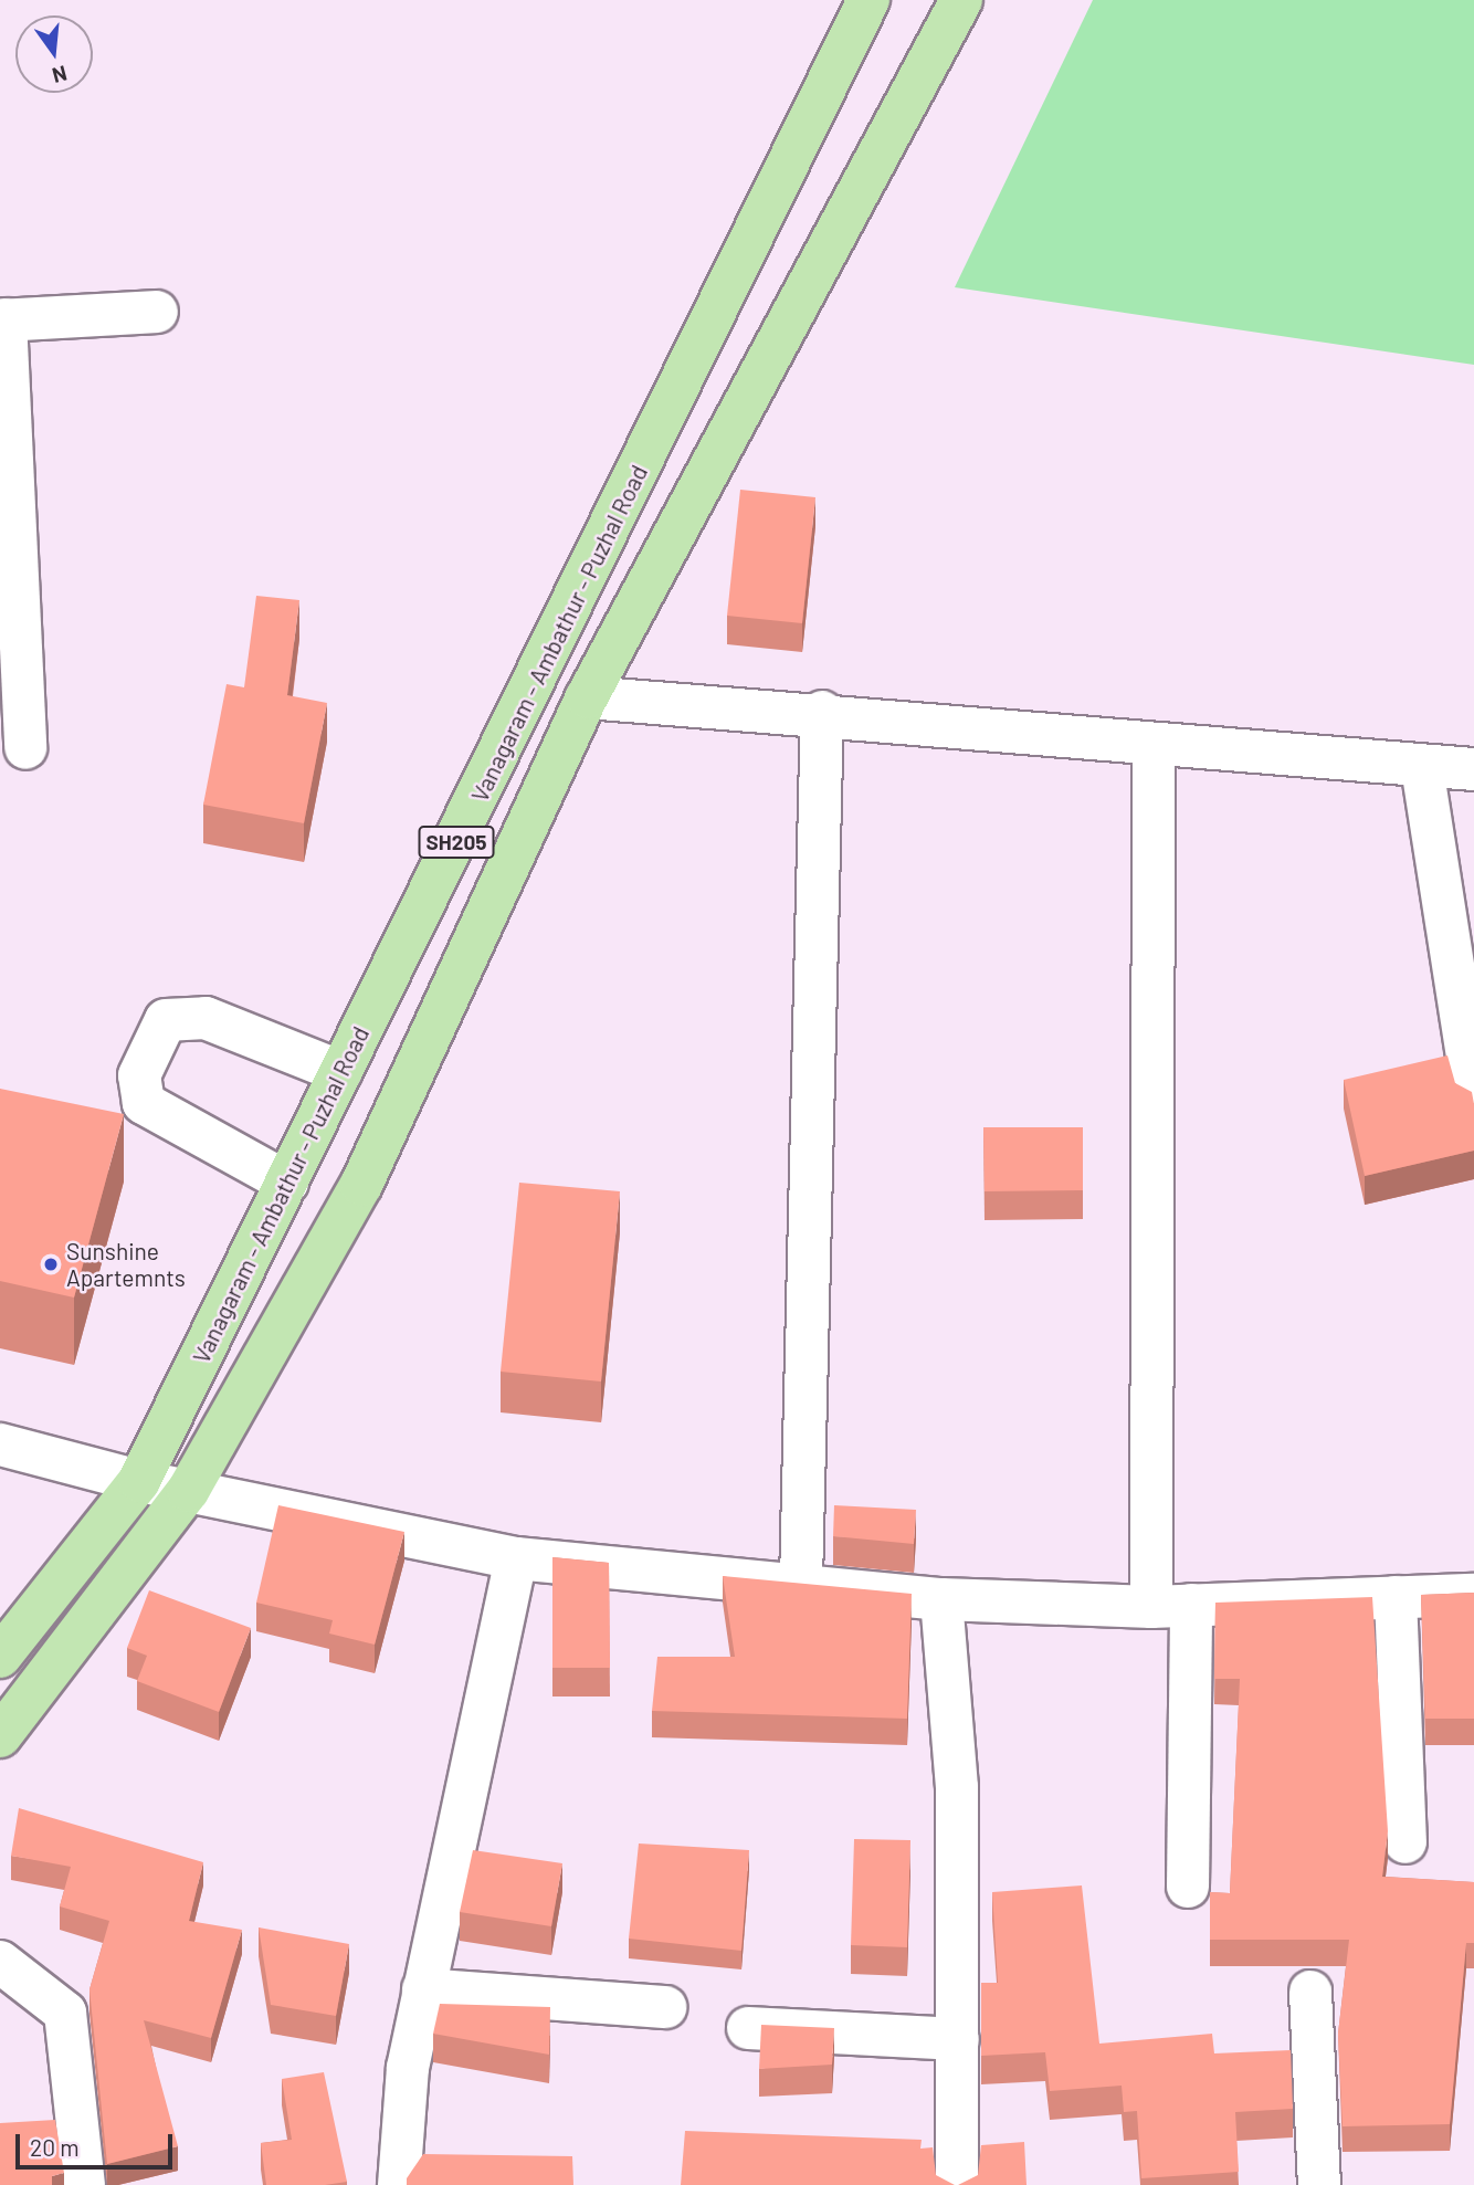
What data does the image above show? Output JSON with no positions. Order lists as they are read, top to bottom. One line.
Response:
{"streets":{"main road":["Vanagaram - Ambathur - Puzhal Road","SH205"]},"places":["Sunshine Apartemnts"],"scale_bar":"20 m","north":"bottom"}
